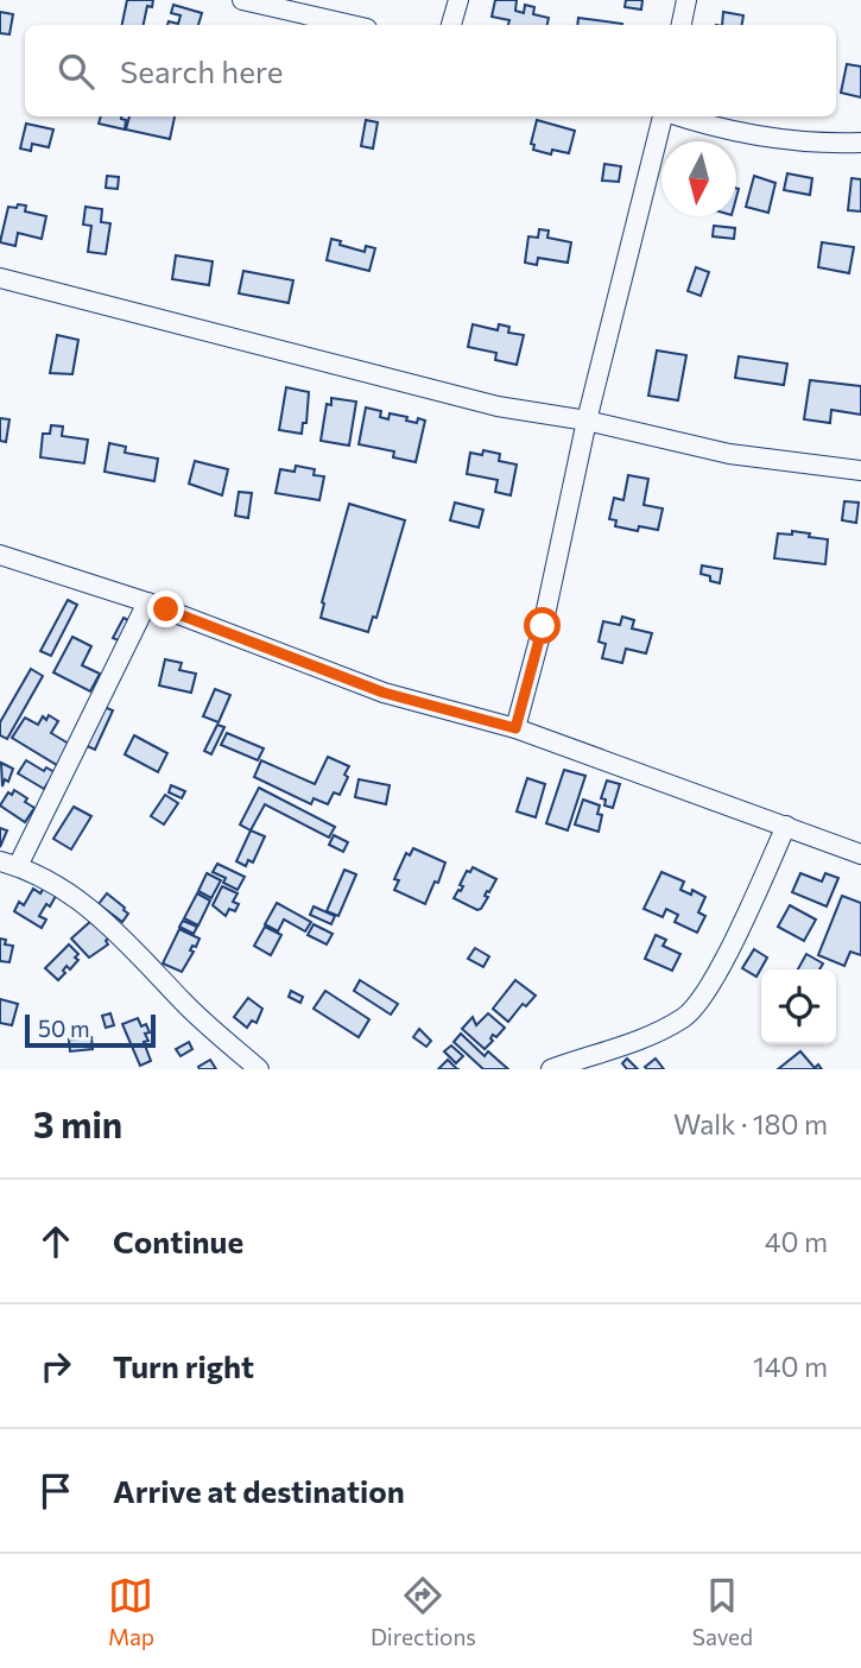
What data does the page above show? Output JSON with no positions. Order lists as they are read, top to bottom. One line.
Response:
{"scale_bar":"50 m","north":"bottom","page":{"search":"Search here","scale":"50 m","heading":["3 min","Walk · 180 m"],"list":[["Continue","40 m"],["Turn right","140 m"],"Arrive at destination"],"nav":["Map","Directions","Saved"]}}
